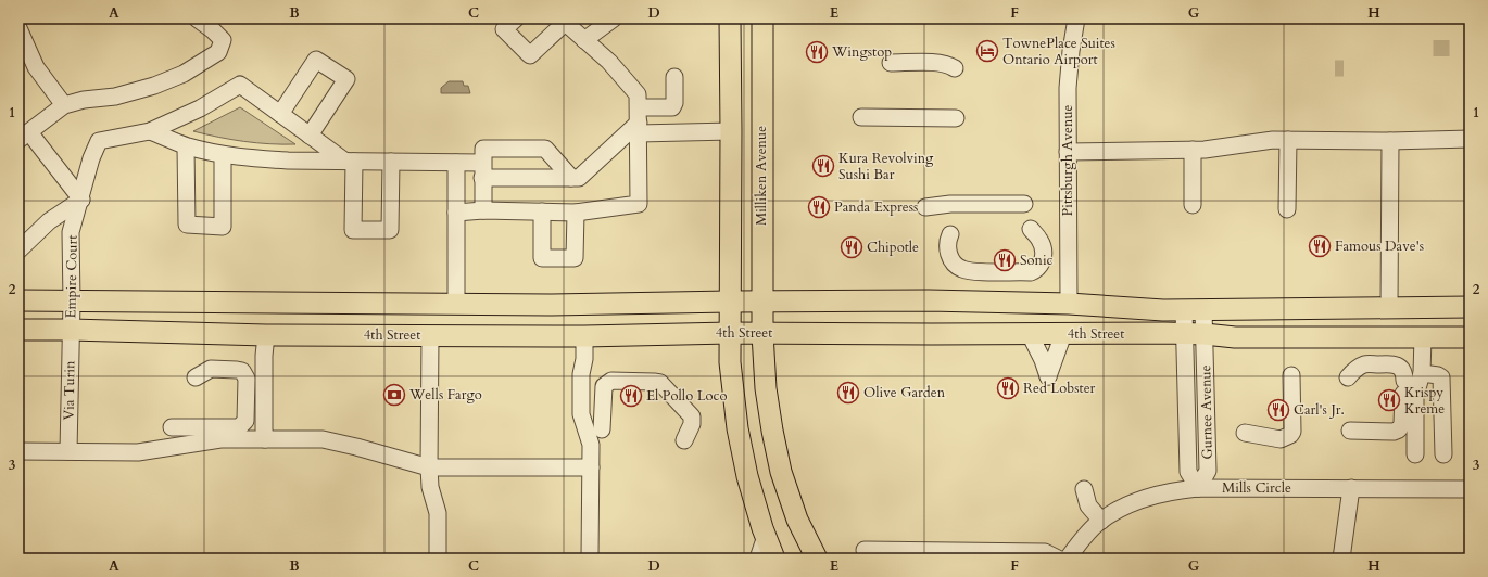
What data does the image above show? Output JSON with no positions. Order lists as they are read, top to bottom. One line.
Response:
{"streets":{"main road":["Milliken Avenue","4th Street"],"street":["Pittsburgh Avenue","Empire Court","Via Turin","Gurnee Avenue","Mills Circle"]},"crossings":[["Pittsburgh Avenue","4th Street"],["Milliken Avenue","4th Street"],["Empire Court","4th Street"],["Empire Court","Via Turin"],["4th Street","Via Turin"],["4th Street","Gurnee Avenue"],["Gurnee Avenue","Mills Circle"]],"places":{"hotel":["TownePlace Suites Ontario Airport"],"restaurant":["Wingstop","Kura Revolving Sushi Bar","Panda Express","Famous Dave's","Chipotle","Sonic","Red Lobster","Olive Garden","El Pollo Loco","Krispy Kreme","Carl's Jr."],"bank":["Wells Fargo"]},"grid":{"columns":["A","B","C","D","E","F","G","H"],"rows":["1","2","3"]}}
